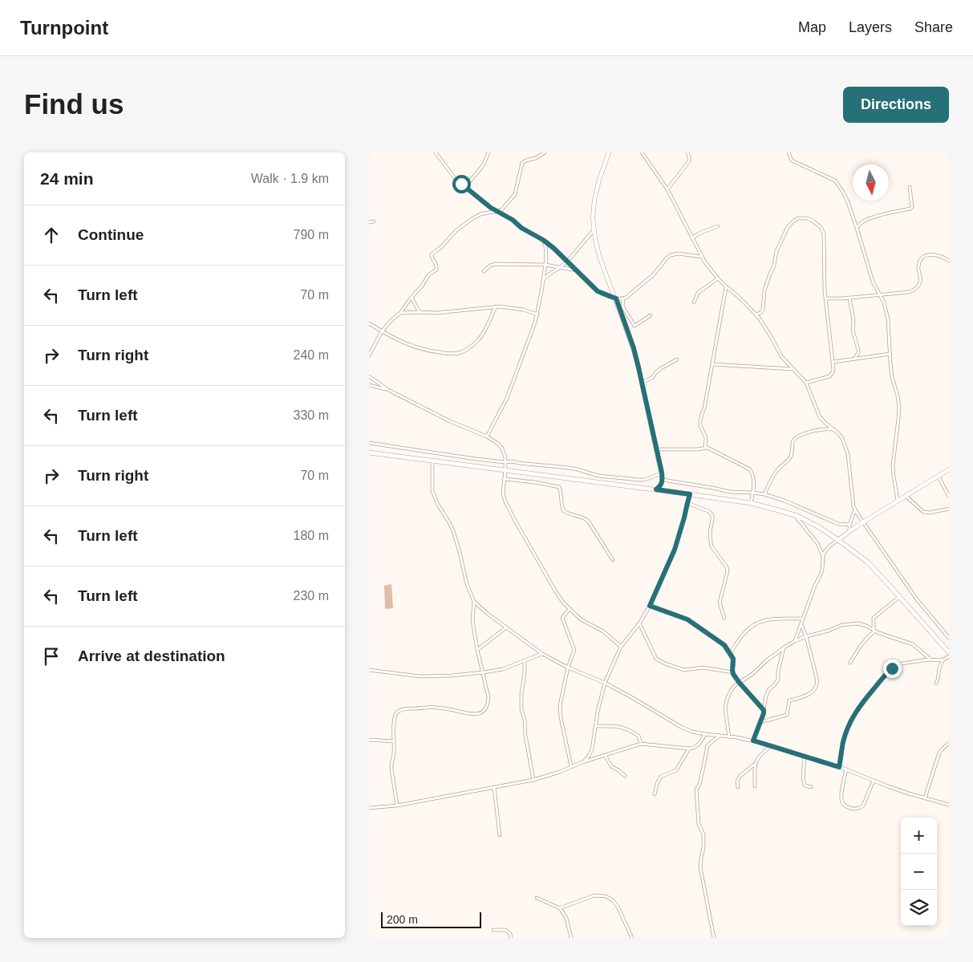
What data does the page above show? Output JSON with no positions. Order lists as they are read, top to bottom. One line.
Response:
{"scale_bar":"200 m","north":"bottom","page":{"header":"Turnpoint","nav":["Map","Layers","Share"],"buttons":"Directions","title":"Find us","heading":["24 min","Walk · 1.9 km"],"list":[["Continue","790 m"],["Turn left","70 m"],["Turn right","240 m"],["Turn left","330 m"],["Turn right","70 m"],["Turn left","180 m"],["Turn left","230 m"],"Arrive at destination"],"map_buttons":["+","−"],"scale":"200 m"}}
